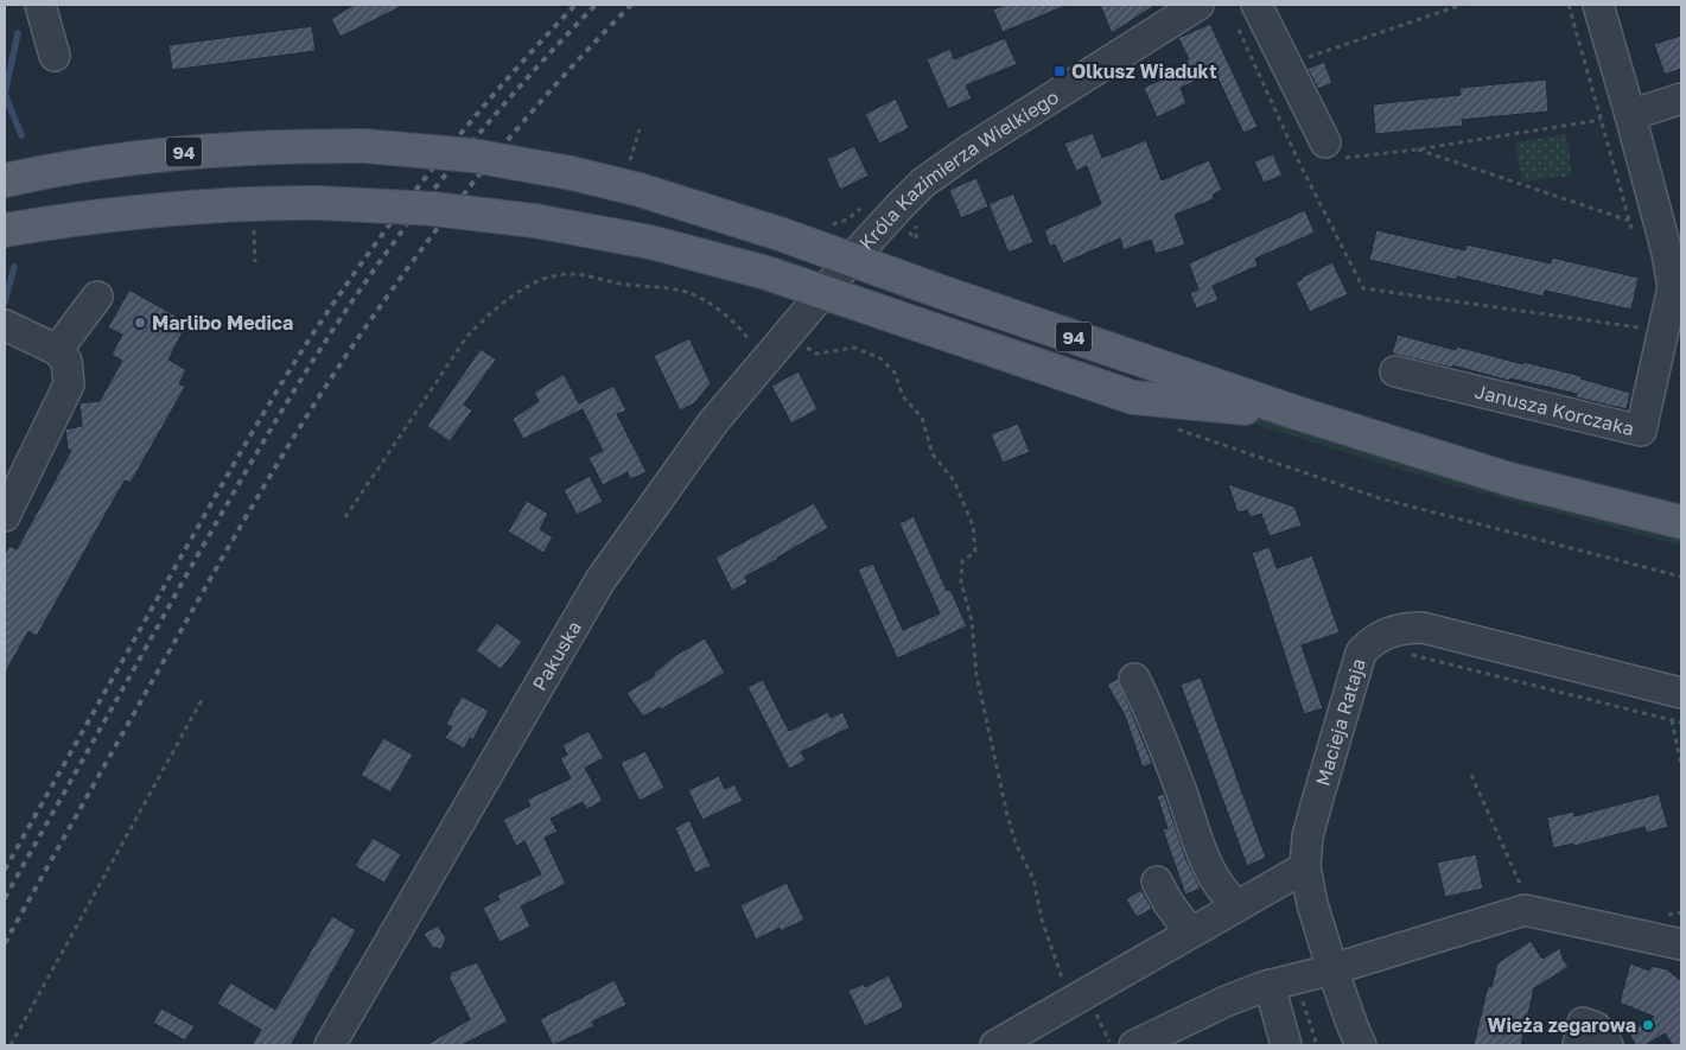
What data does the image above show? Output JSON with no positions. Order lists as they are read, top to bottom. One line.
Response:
{"streets":{"main road":["94"],"street":["Króla Kazimierza Wielkiego","Janusza Korczaka","Pakuska","Macieja Rataja"]},"crossings":[["94","Króla Kazimierza Wielkiego"],["94","Pakuska"],["Króla Kazimierza Wielkiego","Pakuska"]],"places":{"transit":["Olkusz Wiadukt"],"other":["Marlibo Medica","Wieża zegarowa"]}}
